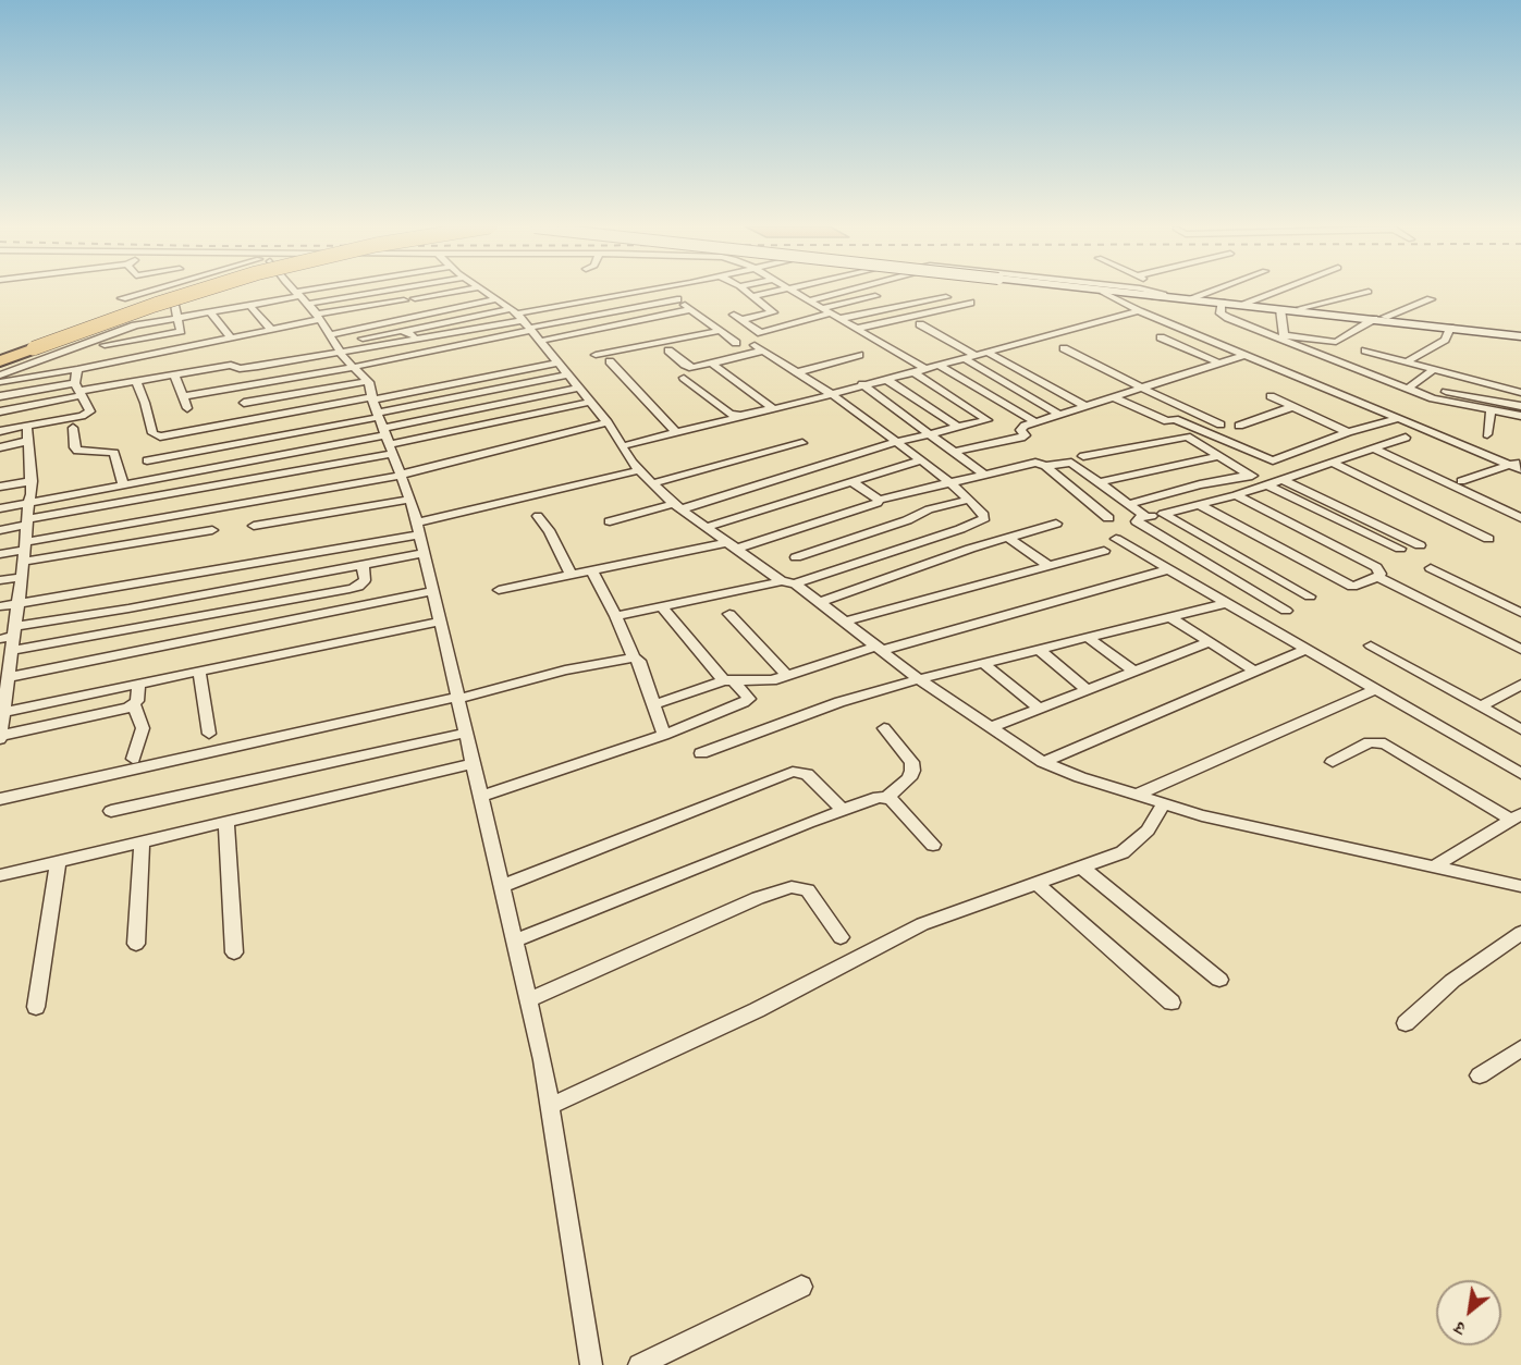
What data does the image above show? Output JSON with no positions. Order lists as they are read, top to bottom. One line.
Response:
{"north":"bottom left"}
